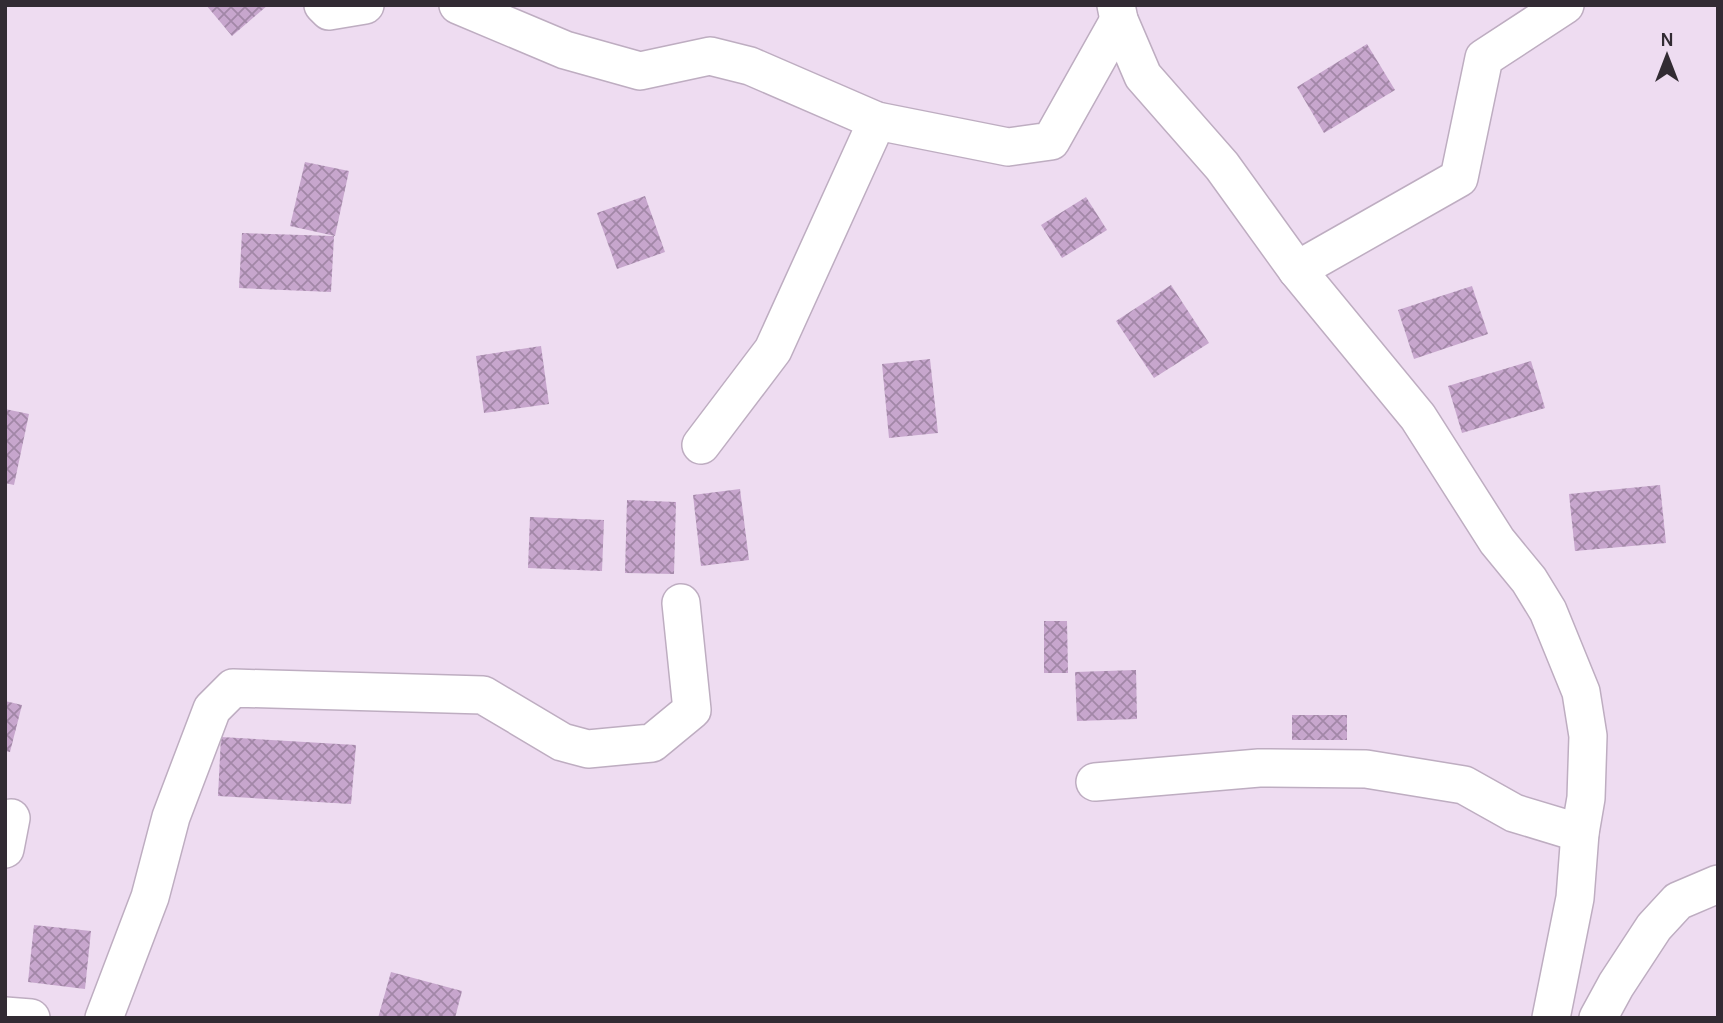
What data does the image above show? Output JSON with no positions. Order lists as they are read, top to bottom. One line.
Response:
{"north":"top"}
